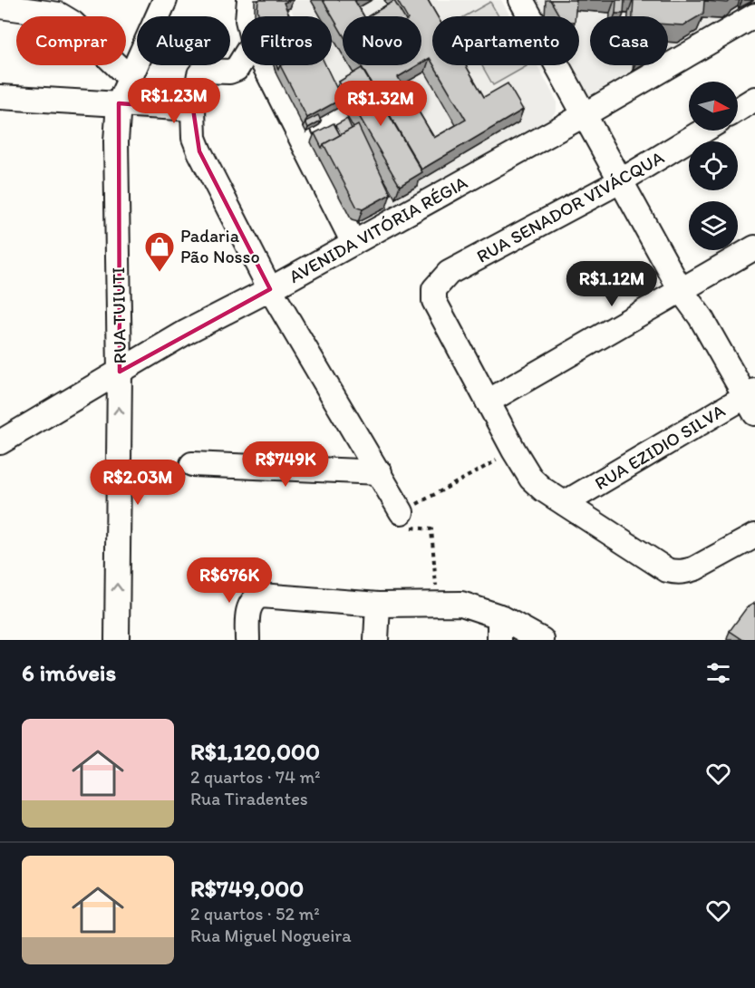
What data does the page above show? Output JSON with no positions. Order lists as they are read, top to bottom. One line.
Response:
{"streets":{"street":["RUA SENADOR VIVÁCQUA","AVENIDA VITÓRIA RÉGIA","RUA TUIUTI","RUA EZIDIO SILVA"]},"crossings":[["AVENIDA VITÓRIA RÉGIA","RUA TUIUTI"]],"one_way":["RUA TUIUTI"],"places":{"shop":["Padaria Pão Nosso"]},"north":"right","page":{"chip":["Comprar","Alugar","Filtros","Novo","Apartamento","Casa"],"price":["R$1.23M","R$1.32M","R$1.12M","R$749K","R$2.03M","R$676K"],"heading":"6 imóveis","list":[{"name":"R$1,120,000","note":"2 quartos · 74 m² · Rua Tiradentes"},{"name":"R$749,000","note":"2 quartos · 52 m² · Rua Miguel Nogueira"}]}}
